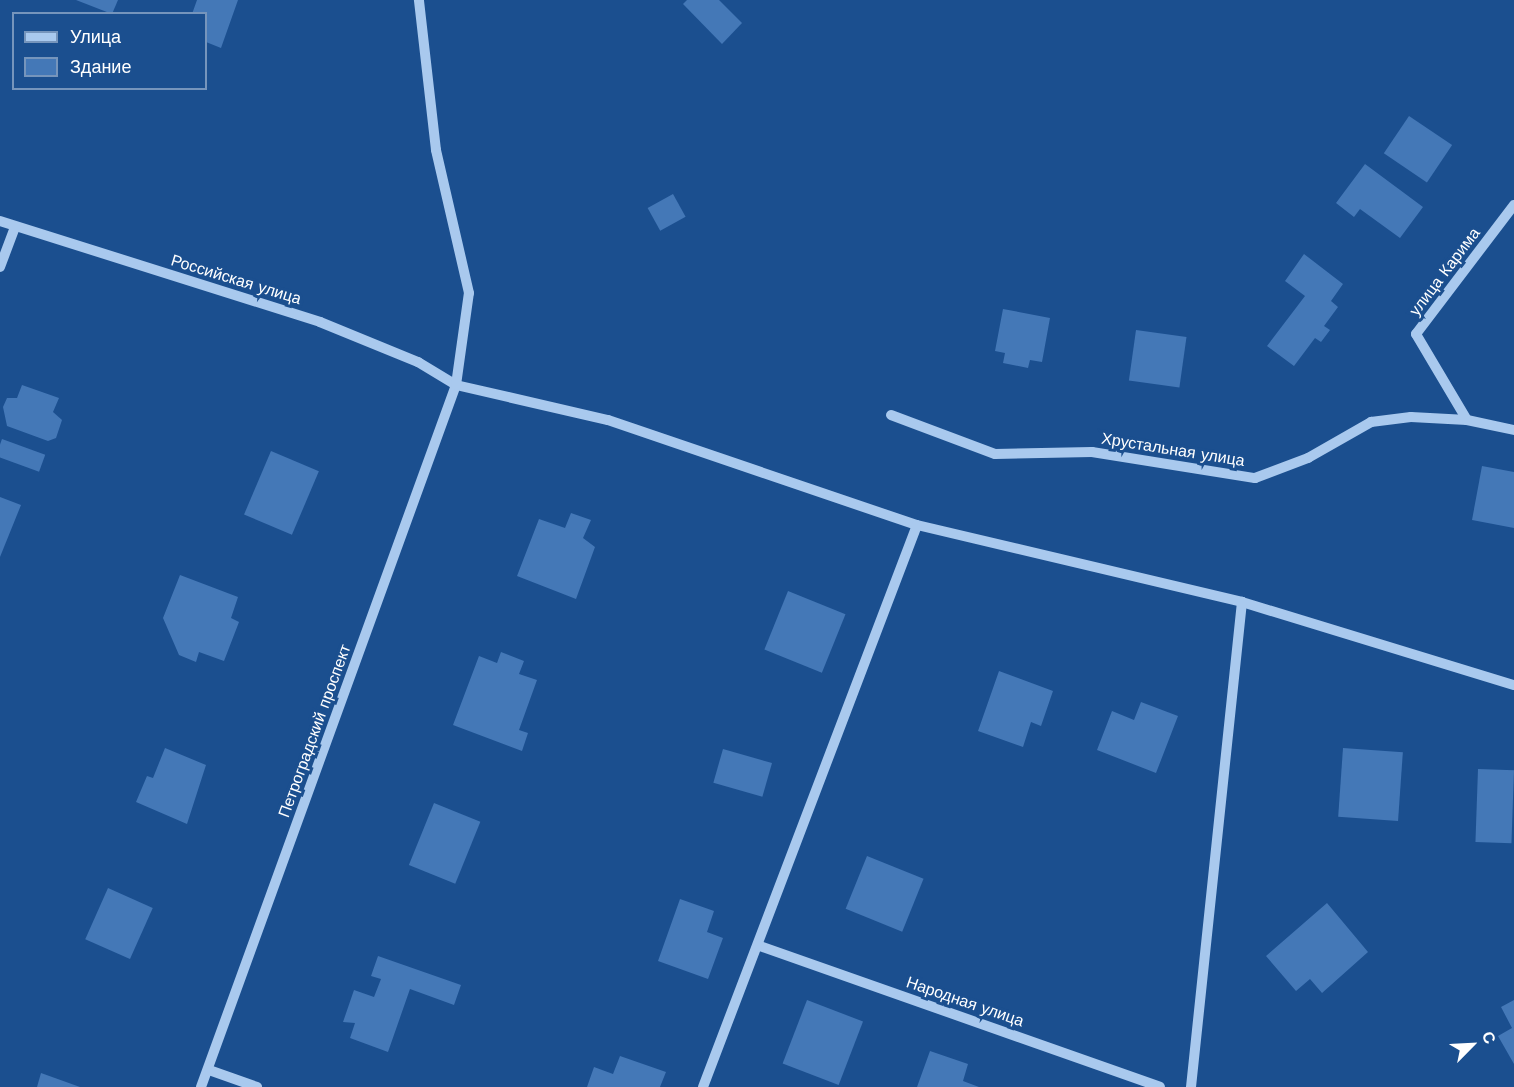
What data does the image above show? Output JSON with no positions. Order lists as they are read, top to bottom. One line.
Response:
{"streets":{"street":["улица Карима","Российская улица","Хрустальная улица","Петроградский проспект","Народная улица"]},"crossings":[["улица Карима","Хрустальная улица"],["Российская улица","Петроградский проспект"]],"legend":["Улица","Здание"],"north":"top right"}
